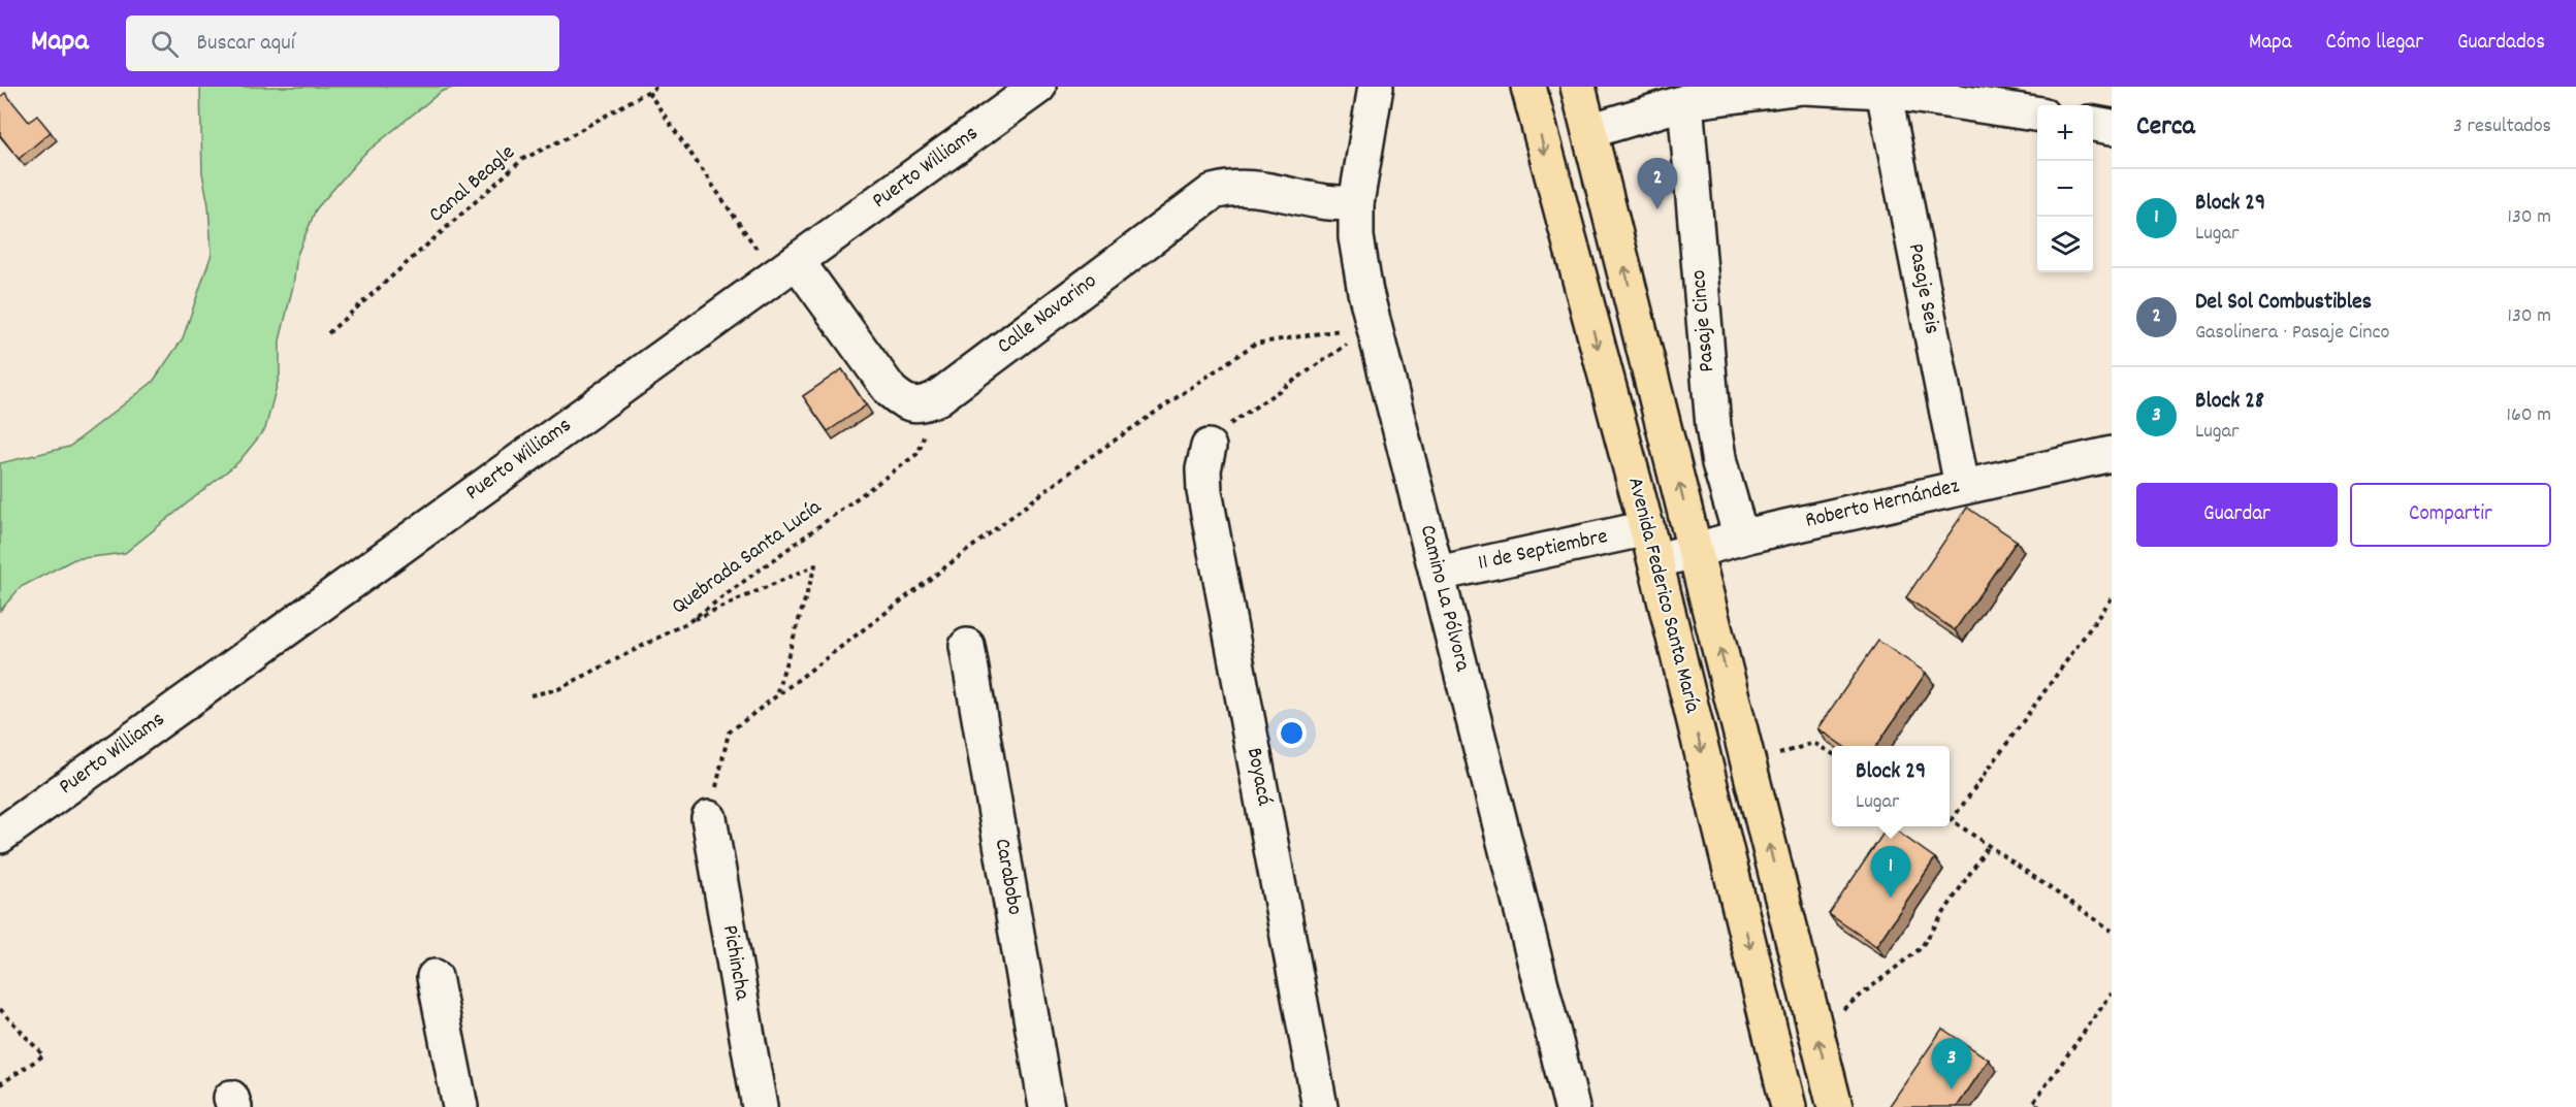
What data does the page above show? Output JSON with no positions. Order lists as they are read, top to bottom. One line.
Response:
{"streets":{"main road":["Avenida Federico Santa María"],"street":["Puerto Williams","Pasaje Seis","Calle Navarino","Pasaje Cinco","Roberto Hernández","11 de Septiembre","Camino La Pólvora","Boyacá","Carabobo","Pichincha"],"path":["Canal Beagle","Quebrada Santa Lucía"]},"crossings":[["Puerto Williams","Calle Navarino"],["Pasaje Seis","Roberto Hernández"],["Calle Navarino","Quebrada Santa Lucía"],["Calle Navarino","Camino La Pólvora"],["Pasaje Cinco","Roberto Hernández"],["Roberto Hernández","Avenida Federico Santa María"],["11 de Septiembre","Avenida Federico Santa María"],["11 de Septiembre","Camino La Pólvora"]],"page":{"header":"Mapa","search":"Buscar aquí","nav":["Mapa","Cómo llegar","Guardados"],"heading":["Cerca","3 resultados"],"map_buttons":["+","−"],"pins":["2","1","3"],"list":[{"mark":"1","name":"Block 29","note":"Lugar","value":"130 m"},{"mark":"2","name":"Del Sol Combustibles","note":"Gasolinera · Pasaje Cinco","value":"130 m"},{"mark":"3","name":"Block 28","note":"Lugar","value":"160 m"}],"buttons":["Guardar","Compartir"],"popup":["Block 29","Lugar"]}}
